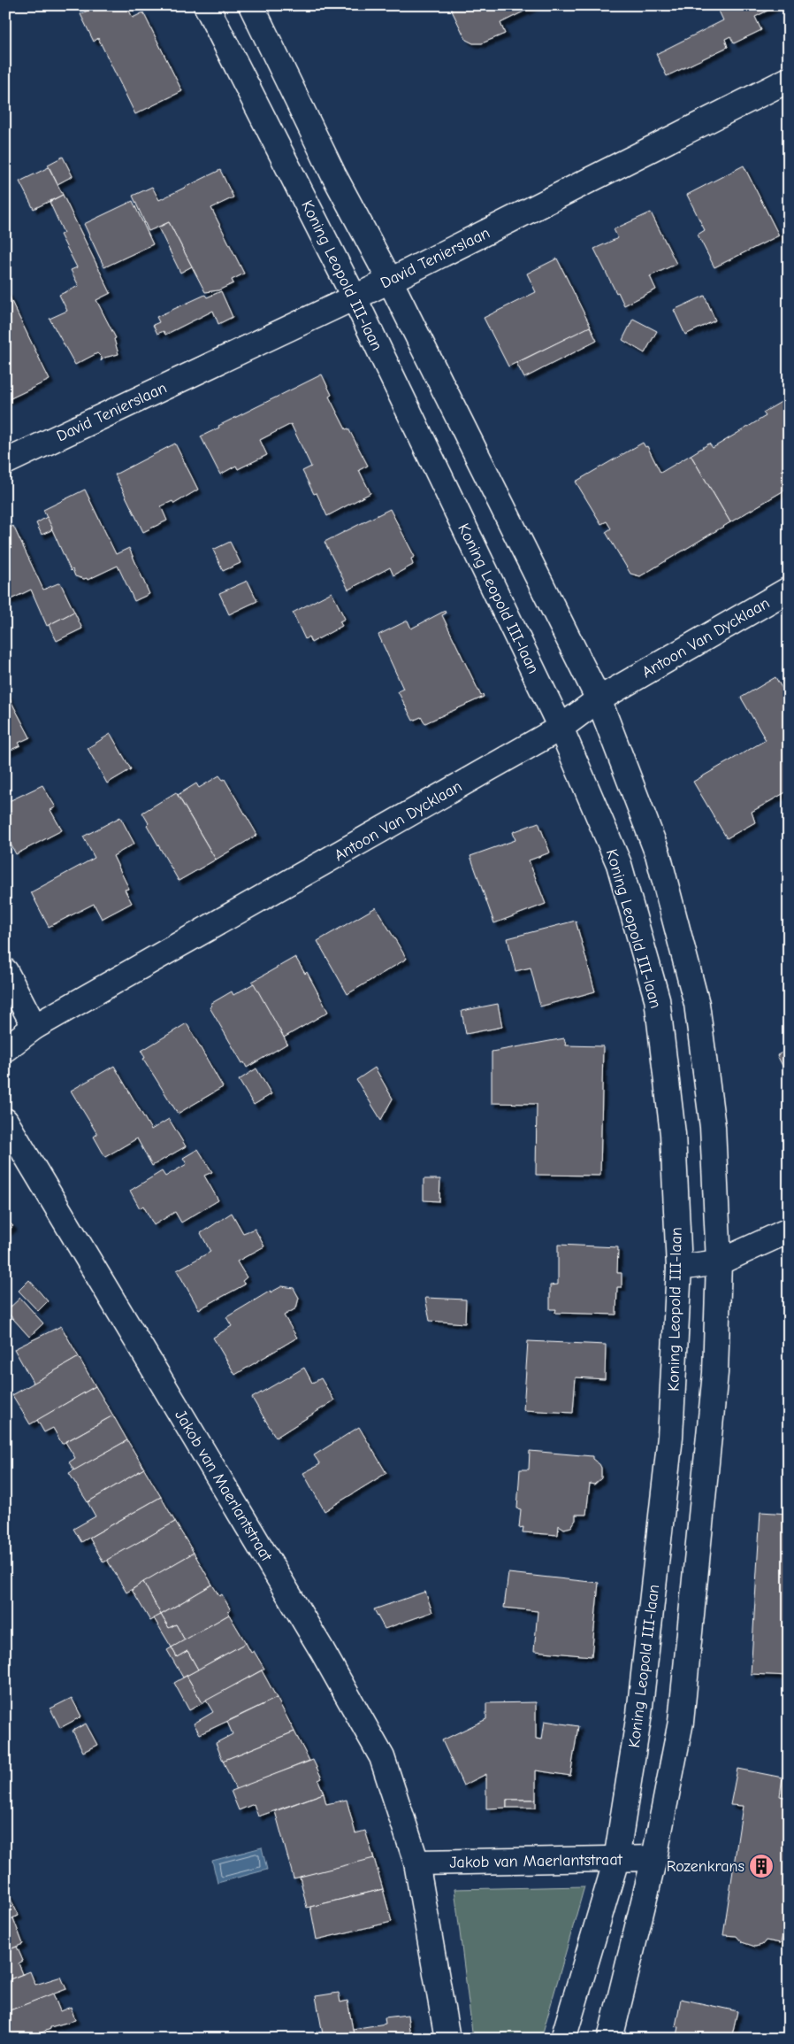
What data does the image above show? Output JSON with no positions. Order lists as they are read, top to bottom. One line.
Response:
{"streets":{"street":["David Tenierslaan","Koning Leopold III-laan","Antoon Van Dycklaan","Jakob van Maerlantstraat"]},"crossings":[["David Tenierslaan","Koning Leopold III-laan"],["Koning Leopold III-laan","Antoon Van Dycklaan"],["Koning Leopold III-laan","Jakob van Maerlantstraat"]],"places":{"building":["Rozenkrans"]}}
